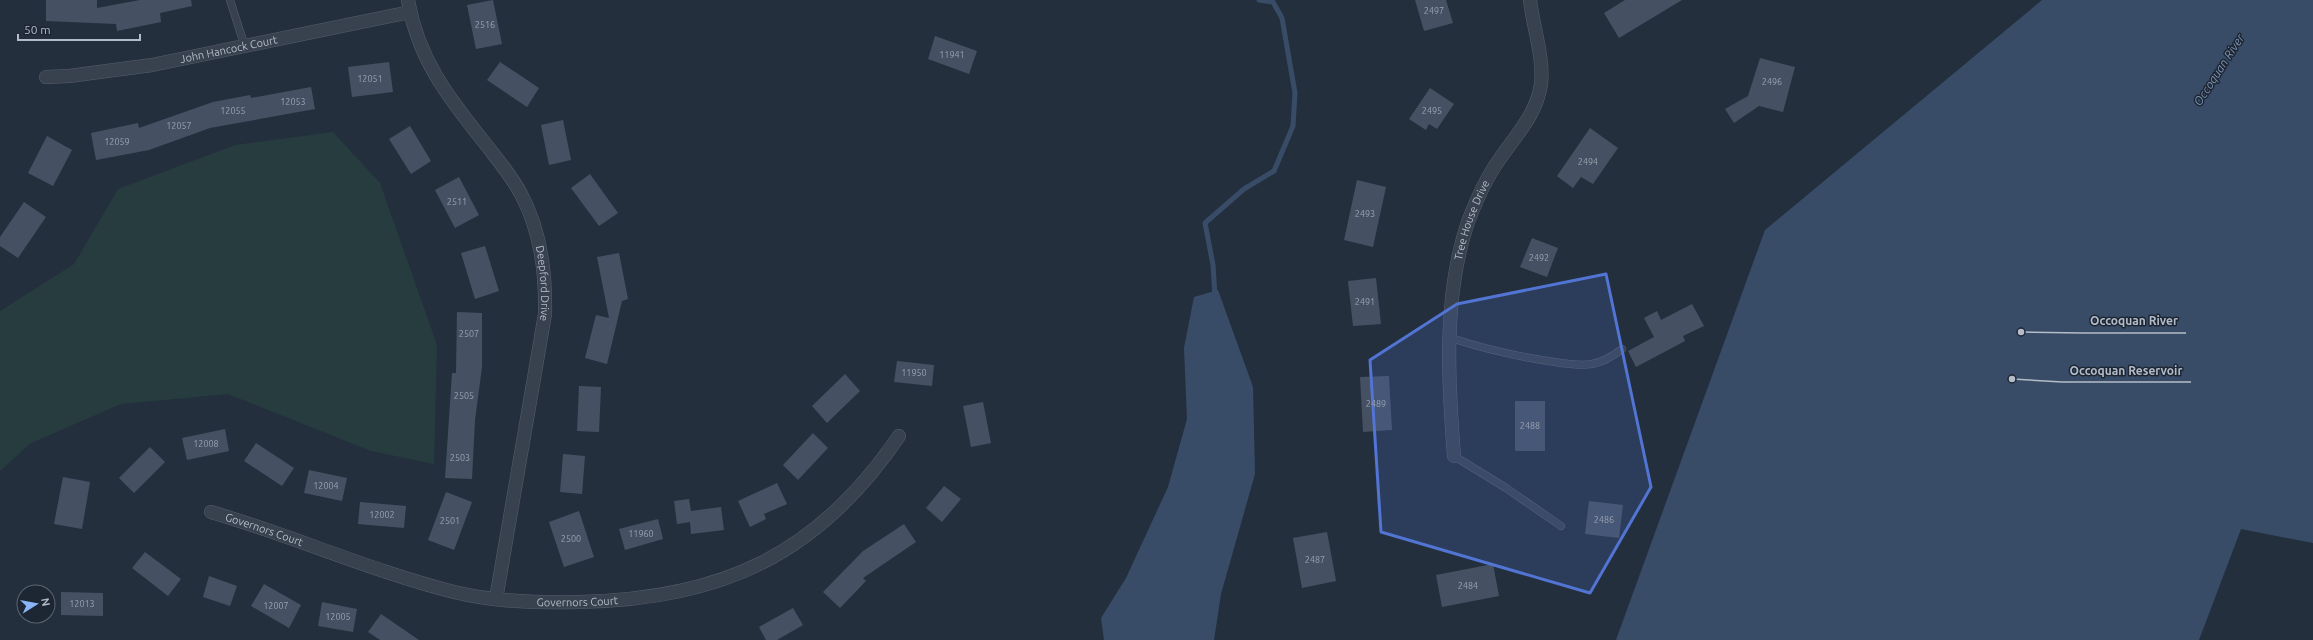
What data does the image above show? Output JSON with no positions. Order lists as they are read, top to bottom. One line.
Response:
{"streets":{"street":["John Hancock Court","Tree House Drive","Deepford Drive","Governors Court"]},"crossings":[["John Hancock Court","Deepford Drive"],["Deepford Drive","Governors Court"]],"water":["Occoquan River"],"places":["Occoquan River","Occoquan Reservoir"],"house_numbers":["2497","2516","11941","12051","2496","12053","12055","2495","12057","12059","2494","2511","2493","2492","2491","2507","11950","2505","2489","2488","12008","2503","12004","12002","2486","2501","11960","2500","2487","2484","12013","12007","12005"],"scale_bar":"50 m","north":"right"}
